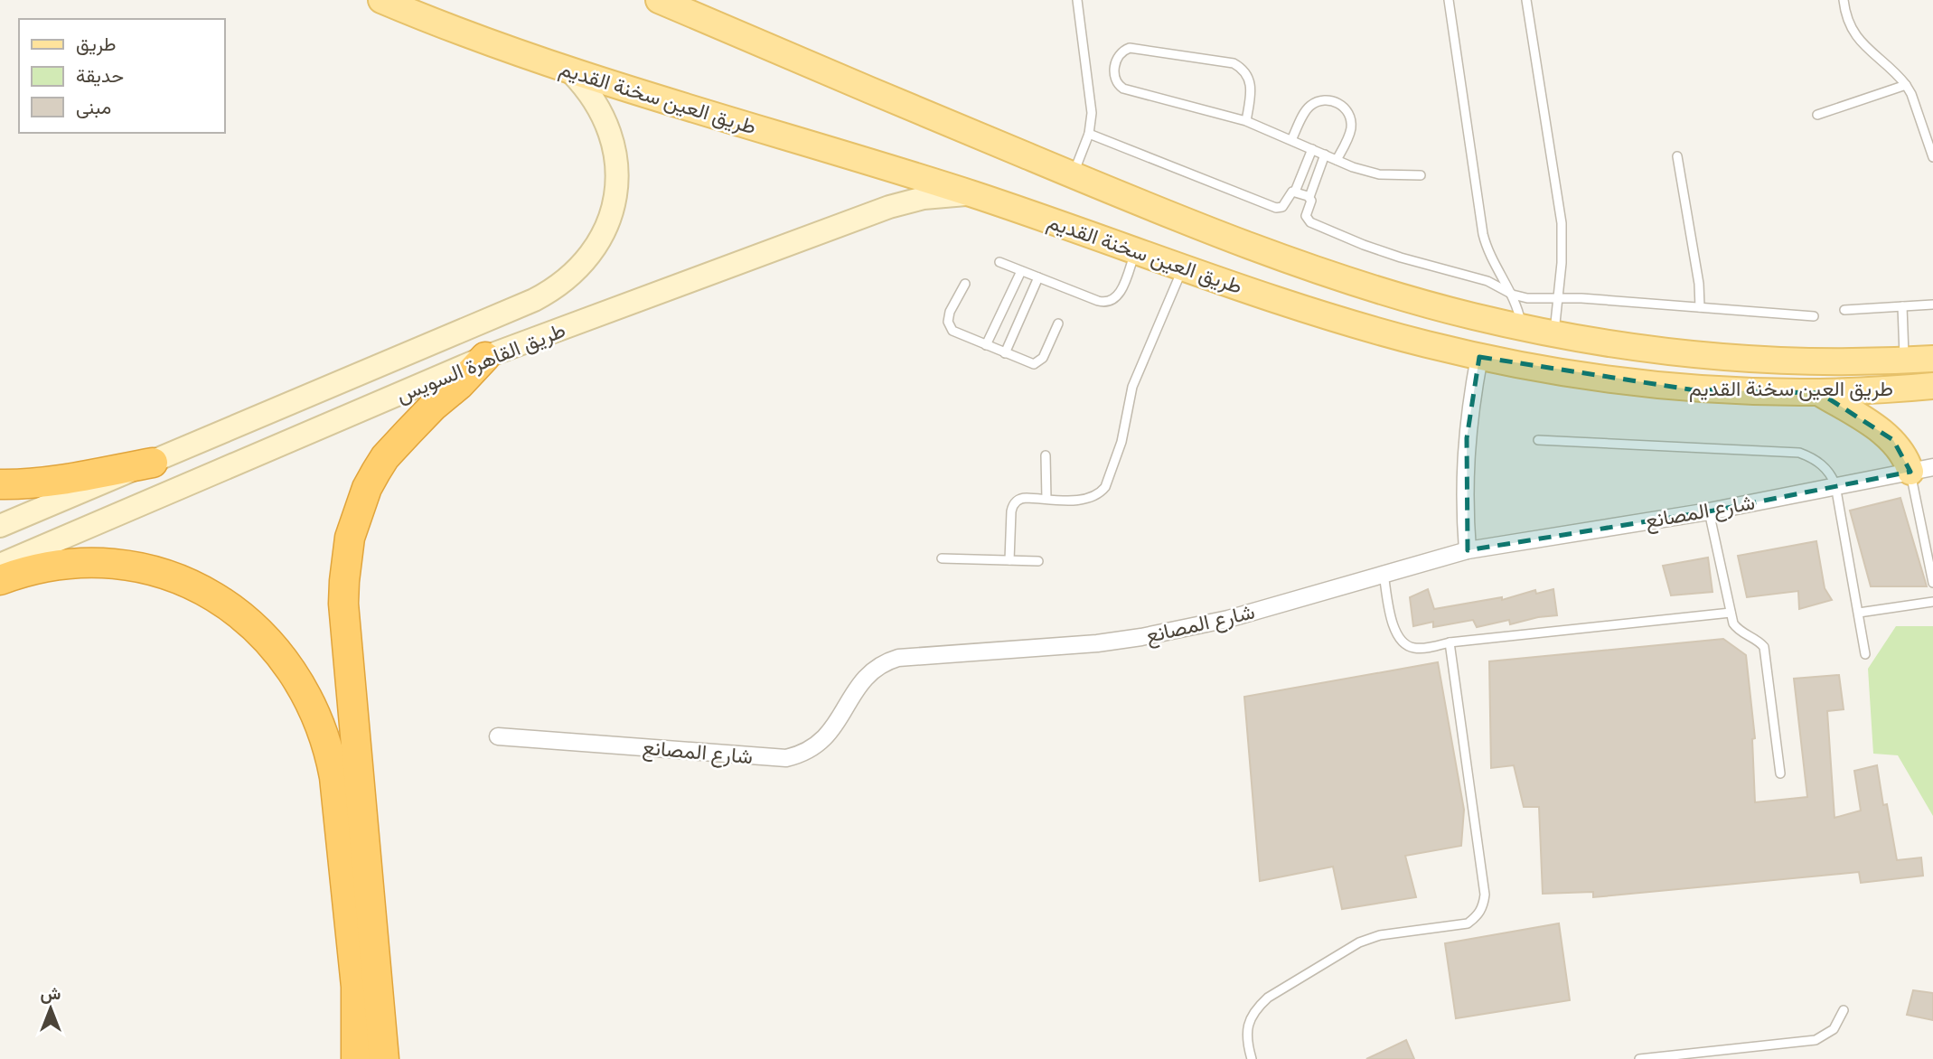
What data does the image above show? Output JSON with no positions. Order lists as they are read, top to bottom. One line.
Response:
{"streets":{"main road":["طريق العين سخنة القديم","طريق القاهرة السويس"],"street":["شارع المصانع"]},"crossings":[["طريق العين سخنة القديم","طريق القاهرة السويس"]],"legend":["طريق","حديقة","مبنى"],"north":"top"}
